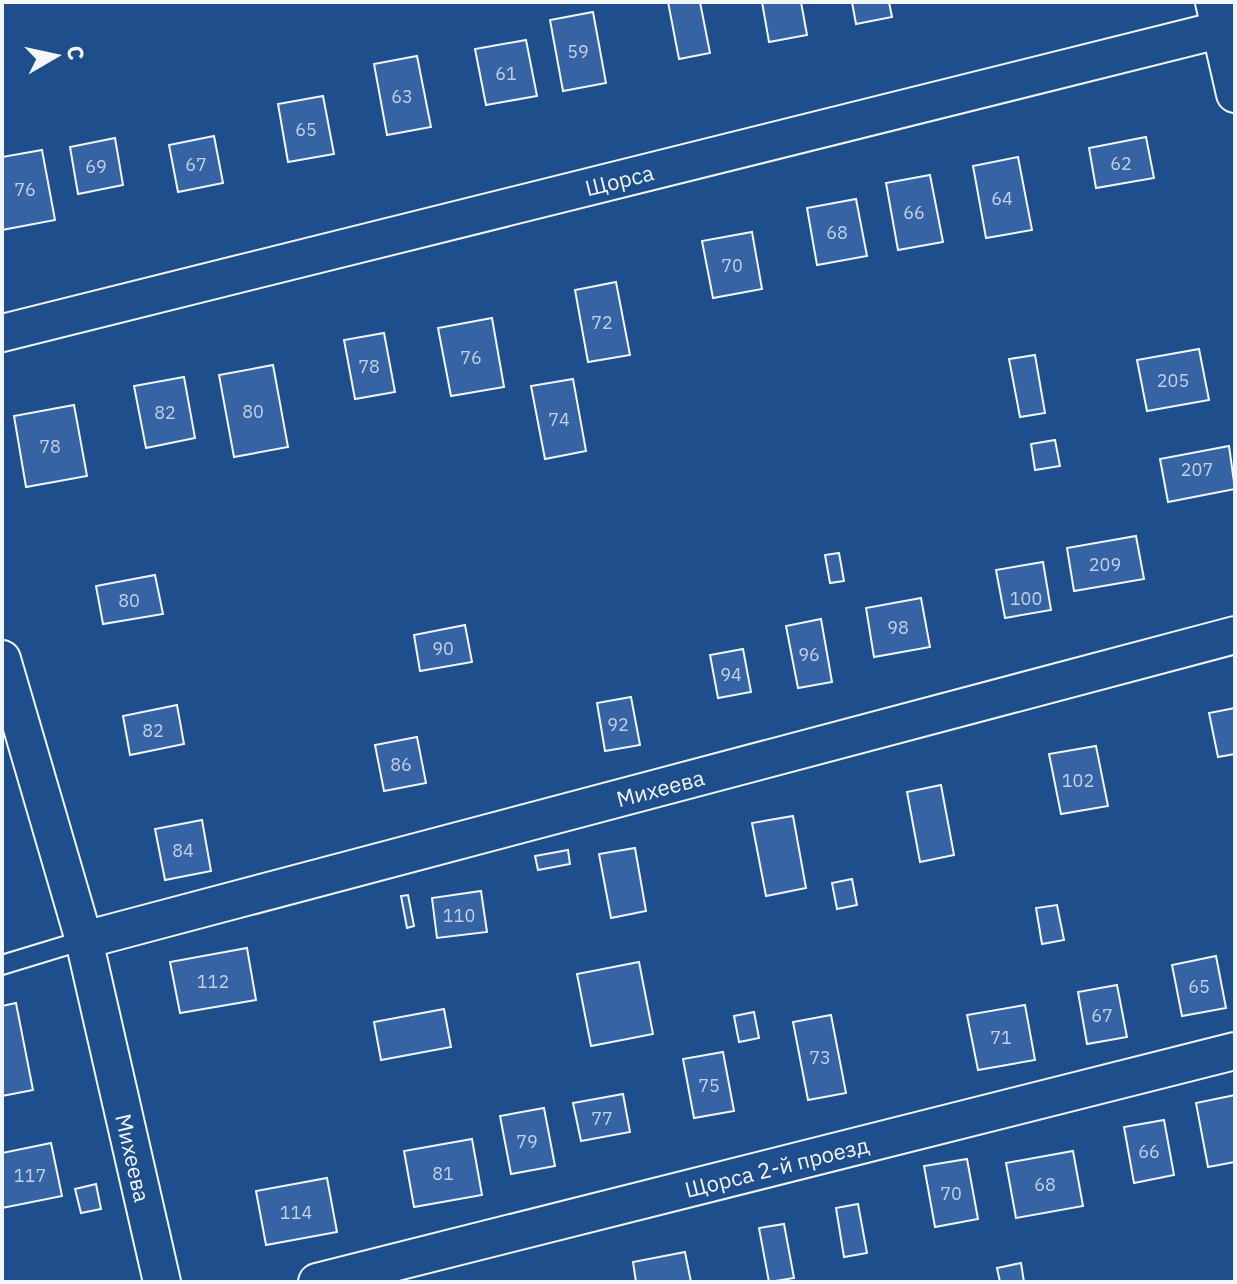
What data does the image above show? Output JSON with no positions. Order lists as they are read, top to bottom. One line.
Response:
{"streets":{"street":["Щорса","Михеева","Щорса 2-й проезд"]},"house_numbers":["59","61","63","65","62","67","69","76","64","66","68","70","72","76","78","205","80","82","74","78","207","209","100","80","98","90","96","94","92","82","86","102","84","110","112","65","67","71","73","75","77","79","66","81","117","68","70","114"],"north":"right"}
